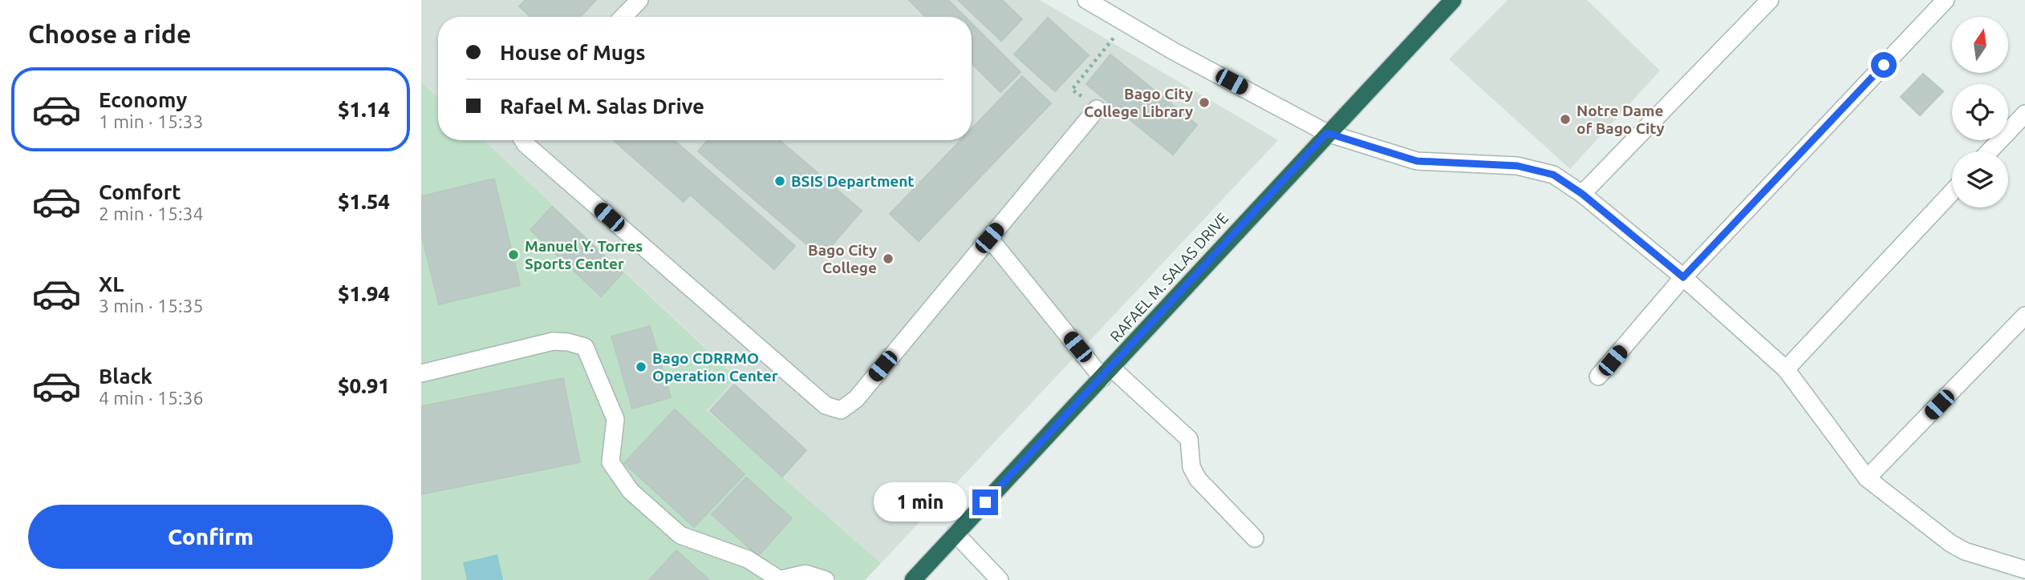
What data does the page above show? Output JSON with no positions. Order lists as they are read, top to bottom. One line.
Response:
{"streets":{"highway":["RAFAEL M. SALAS DRIVE"]},"places":["Bago City College Library","Notre Dame of Bago City","BSIS Department","Manuel Y. Torres Sports Center","Bago City College","Bago CDRRMO Operation Center"],"north":"top","page":{"heading":"Choose a ride","banner":["House of Mugs","Rafael M. Salas Drive"],"list":[{"name":"Economy","note":"1 min · 15:33","value":"$1.14"},{"name":"Comfort","note":"2 min · 15:34","value":"$1.54"},{"name":"XL","note":"3 min · 15:35","value":"$1.94"},{"name":"Black","note":"4 min · 15:36","value":"$0.91"}],"bubble":"1 min","buttons":"Confirm"}}
